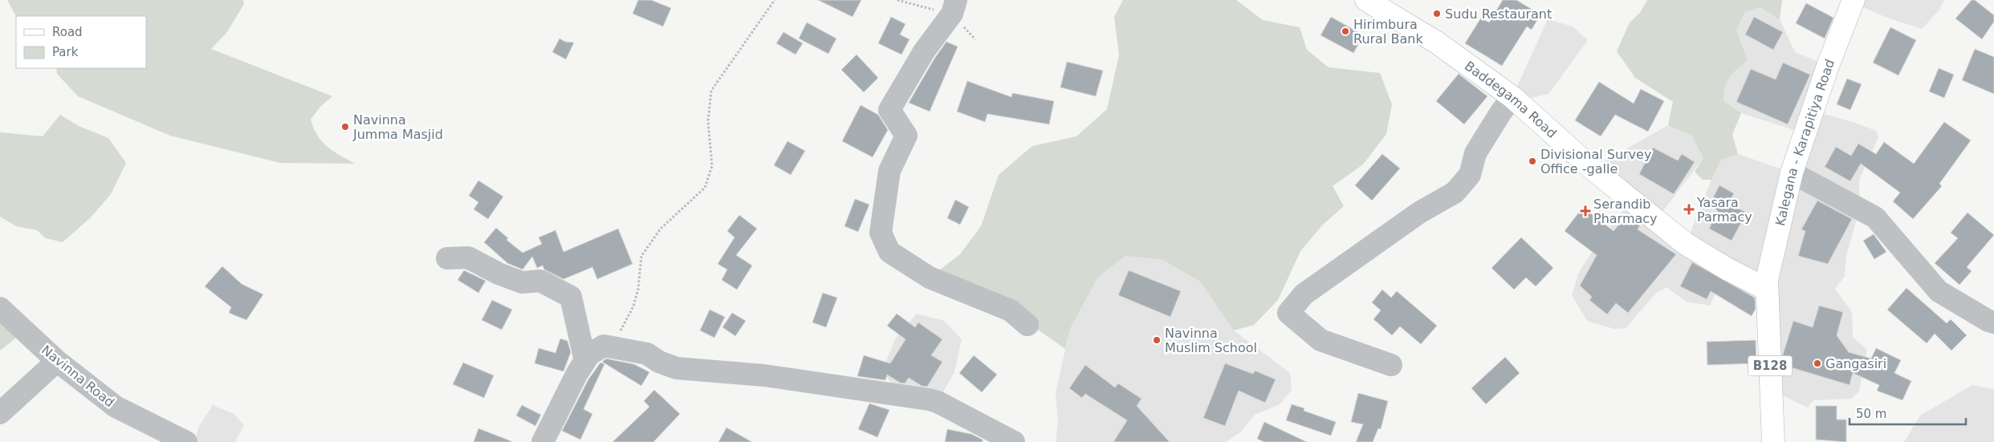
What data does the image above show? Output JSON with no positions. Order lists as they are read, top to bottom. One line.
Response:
{"streets":{"main road":["Baddegama Road","Kalegana - Karapitiya Road","B128"],"street":["Navinna Road"]},"crossings":[["Baddegama Road","Kalegana - Karapitiya Road"],["Baddegama Road","B128"],["Kalegana - Karapitiya Road","B128"]],"places":{"other":["Sudu Restaurant","Hirimbura Rural Bank","Navinna Jumma Masjid","Divisional Survey Office -galle","Navinna Muslim School","Gangasiri"],"health":["Yasara Parmacy","Serandib Pharmacy"]},"legend":["Road","Park"],"scale_bar":"50 m"}
